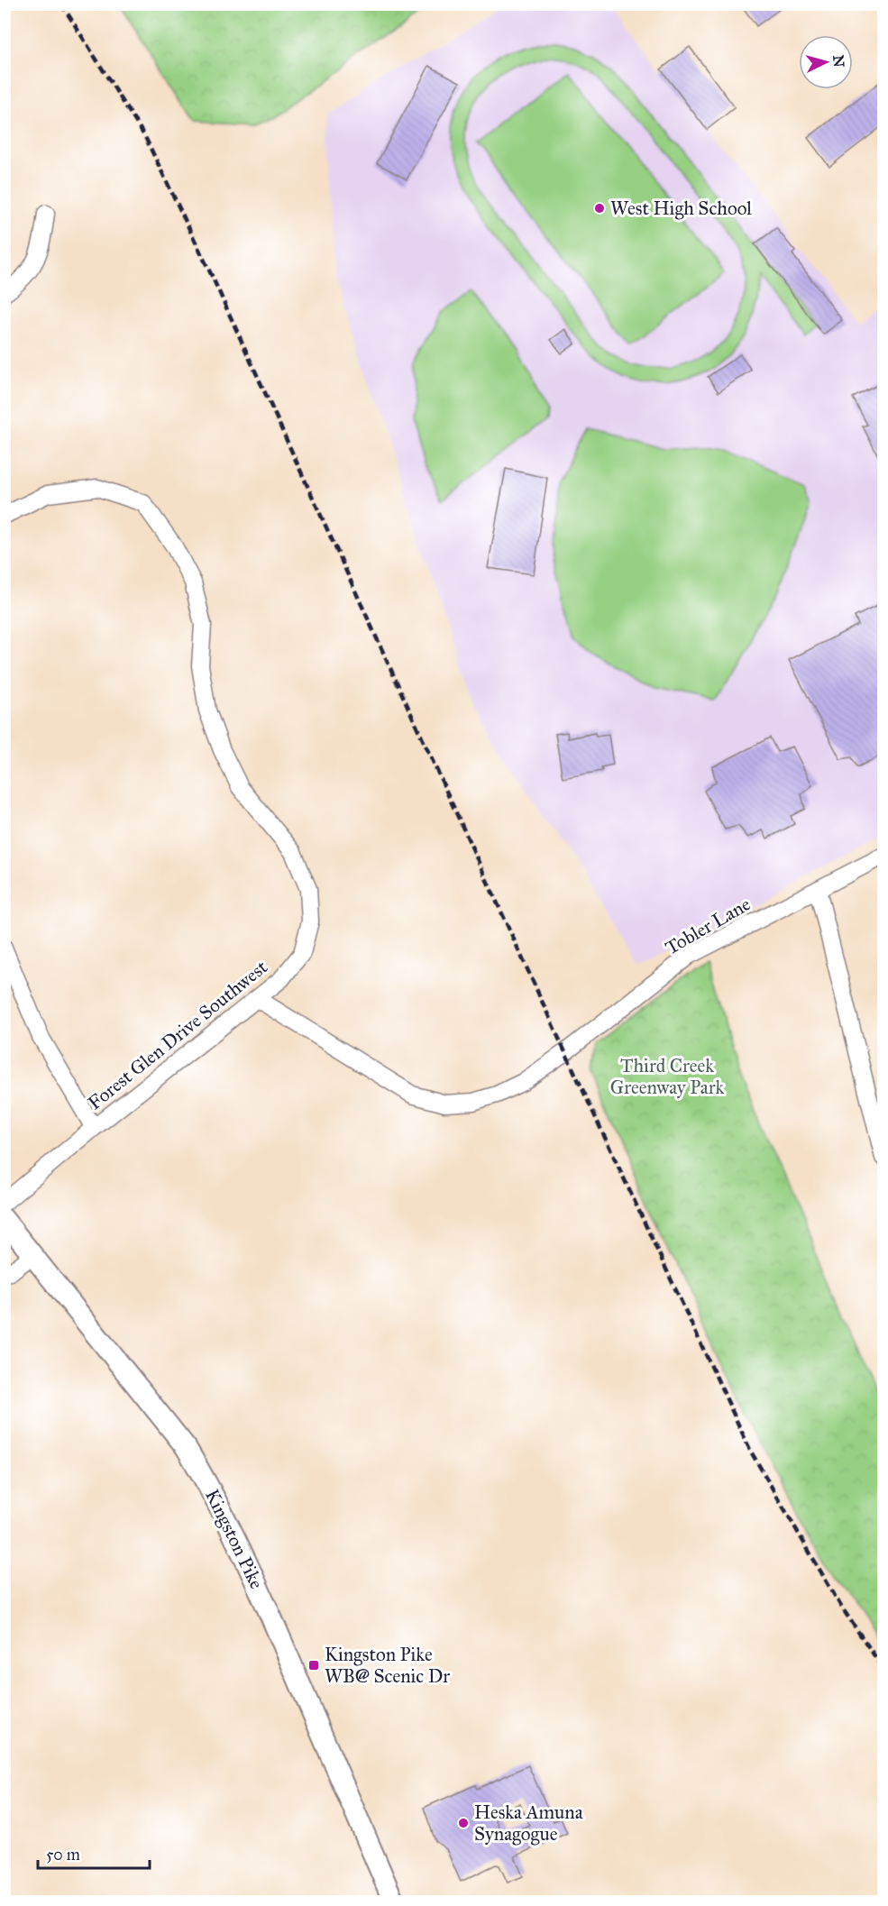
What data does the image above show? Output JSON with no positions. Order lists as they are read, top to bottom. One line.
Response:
{"streets":{"main road":["Kingston Pike"],"street":["Tobler Lane","Forest Glen Drive Southwest"]},"crossings":[["Tobler Lane","Forest Glen Drive Southwest"]],"parks":["Third Creek Greenway Park"],"places":{"other":["West High School","Heska Amuna Synagogue"],"transit":["Kingston Pike WB@ Scenic Dr"]},"scale_bar":"50 m","north":"right"}
